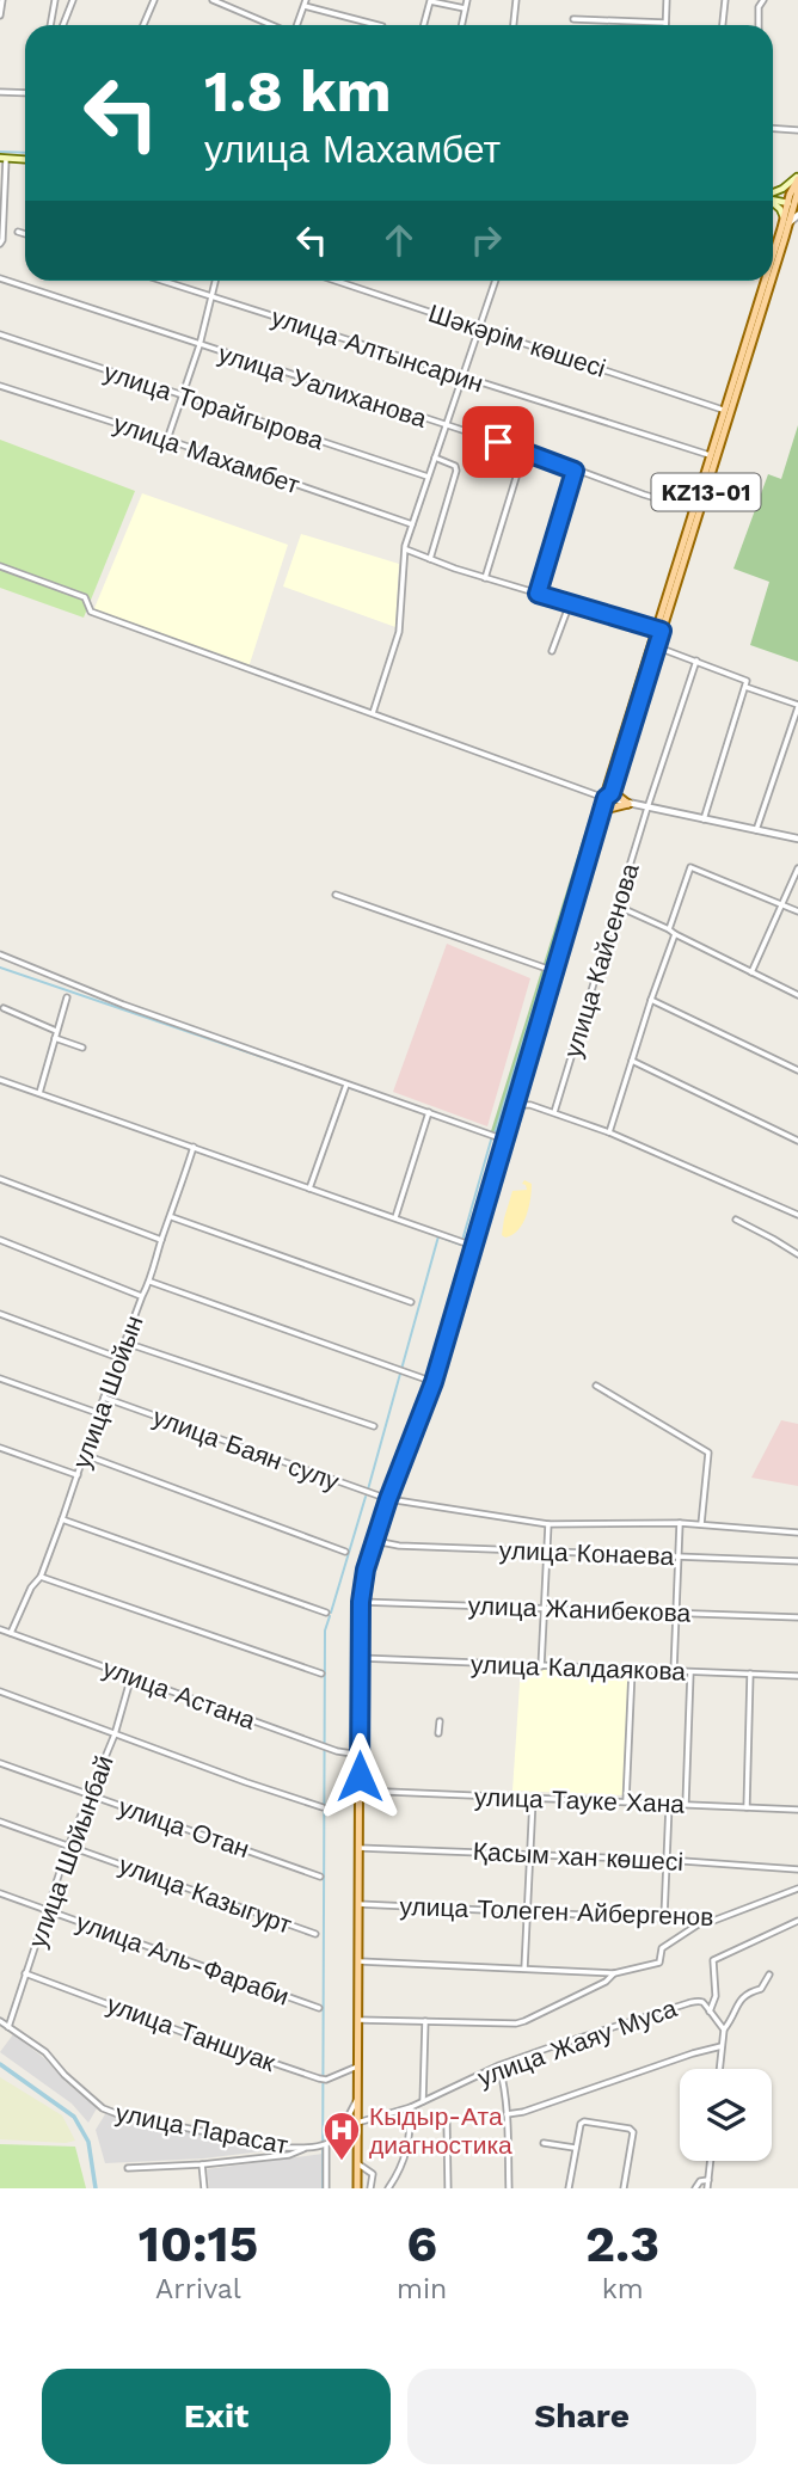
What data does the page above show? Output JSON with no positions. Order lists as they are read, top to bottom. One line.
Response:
{"streets":{"main road":["KZ13-01"],"street":["Шәкәрім көшесі","улица Алтынсарин","улица Уалиханова","улица Торайгырова","улица Махамбет","улица Кайсенова","улица Шойын","улица Баян сулу","улица Конаева","улица Жанибекова","улица Калдаякова","улица Астана","улица Тауке Хана","улица Отан","улица Шойынбай","Қасым хан көшесі","улица Казыгурт","улица Толеген Айбергенов","улица Аль-Фараби","улица Таншуак","улица Жаяу Муса","улица Парасат"]},"crossings":[["Шәкәрім көшесі","KZ13-01"],["улица Алтынсарин","KZ13-01"],["улица Уалиханова","KZ13-01"],["KZ13-01","улица Баян сулу"],["KZ13-01","улица Конаева"],["KZ13-01","улица Жанибекова"],["KZ13-01","улица Калдаякова"],["KZ13-01","улица Астана"],["KZ13-01","улица Тауке Хана"],["KZ13-01","Қасым хан көшесі"],["KZ13-01","улица Толеген Айбергенов"],["KZ13-01","улица Таншуак"],["KZ13-01","улица Жаяу Муса"],["улица Шойын","улица Баян сулу"],["улица Шойын","улица Астана"],["улица Астана","улица Шойынбай"],["улица Отан","улица Шойынбай"],["улица Шойынбай","улица Казыгурт"],["улица Шойынбай","улица Аль-Фараби"],["улица Шойынбай","улица Таншуак"],["улица Шойынбай","улица Парасат"]],"places":{"hospital":["Кыдыр-Ата диагностика"]},"page":{"turn":["1.8 km","улица Махамбет"],"eta":["10:15","Arrival","6","min","2.3","km"],"buttons":["Exit","Share"]}}
